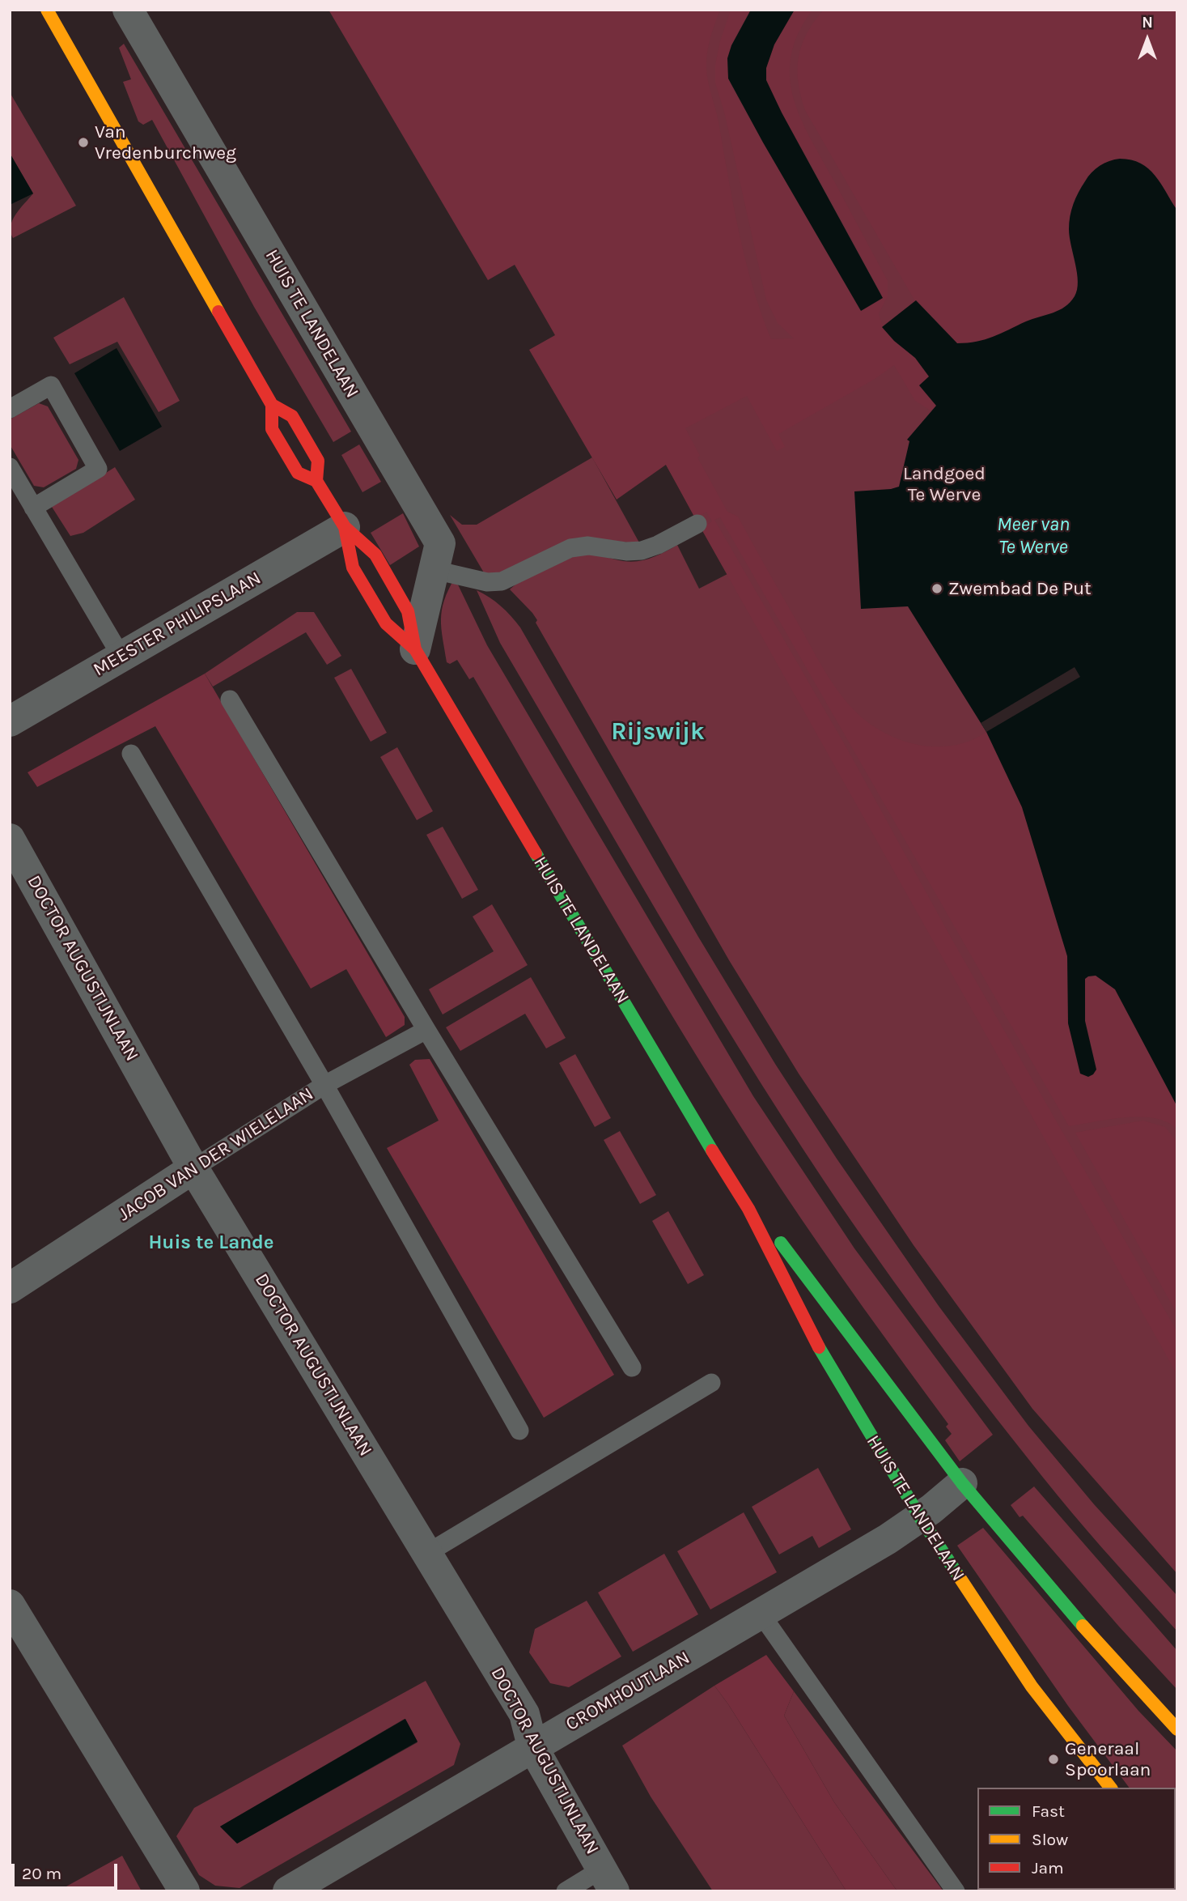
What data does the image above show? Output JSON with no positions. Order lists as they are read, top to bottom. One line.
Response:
{"streets":{"street":["HUIS TE LANDELAAN","MEESTER PHILIPSLAAN","DOCTOR AUGUSTIJNLAAN","JACOB VAN DER WIELELAAN","CROMHOUTLAAN"]},"crossings":[["HUIS TE LANDELAAN","MEESTER PHILIPSLAAN"],["HUIS TE LANDELAAN","CROMHOUTLAAN"],["DOCTOR AUGUSTIJNLAAN","JACOB VAN DER WIELELAAN"],["DOCTOR AUGUSTIJNLAAN","CROMHOUTLAAN"]],"districts":["Rijswijk","Huis te Lande"],"water":["Meer van Te Werve"],"parks":["Landgoed Te Werve"],"places":["Van Vredenburchweg","Zwembad De Put","Generaal Spoorlaan"],"legend":["Fast","Slow","Jam"],"scale_bar":"20 m","north":"top"}
